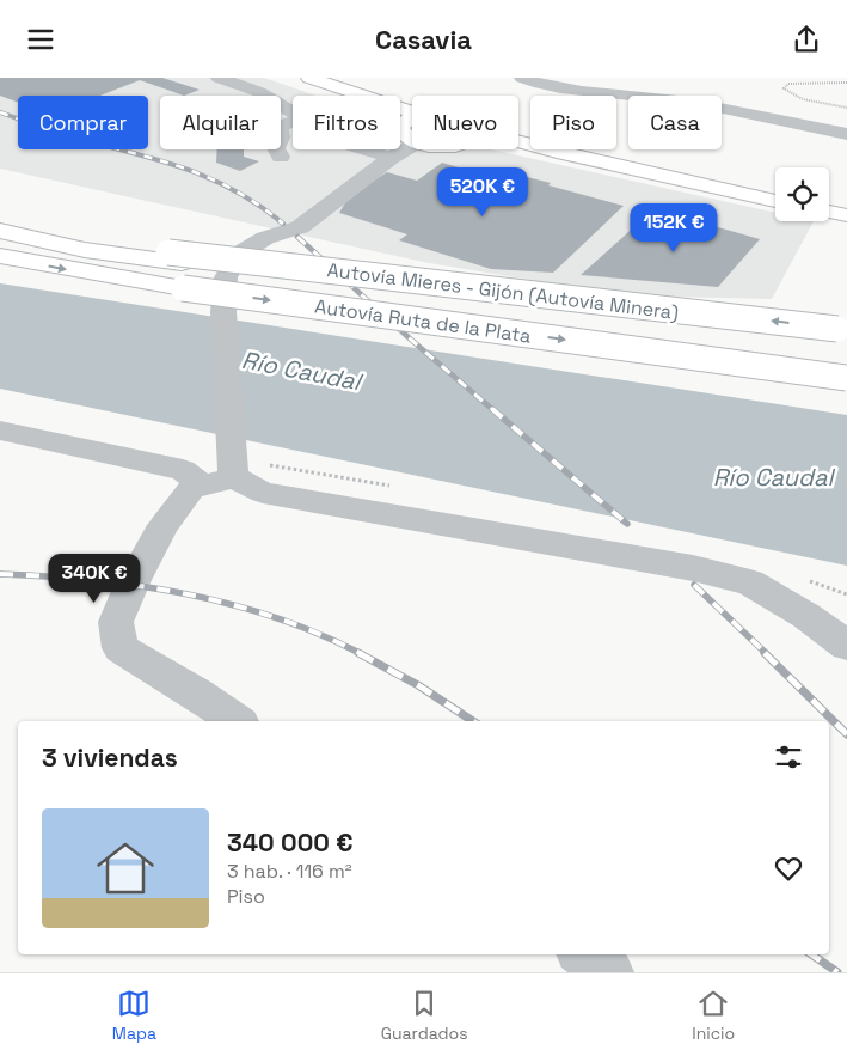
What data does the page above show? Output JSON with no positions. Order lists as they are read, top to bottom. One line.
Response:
{"streets":{"highway":["Autovía Ruta de la Plata"]},"water":["Río Caudal"],"page":{"header":"Casavia","chip":["Comprar","Alquilar","Filtros","Nuevo","Piso","Casa"],"price":["520K €","152K €","340K €"],"heading":"3 viviendas","list":[{"name":"340 000 €","note":"3 hab. · 116 m² · Piso"}],"tabs":["Mapa","Guardados","Inicio"]}}
